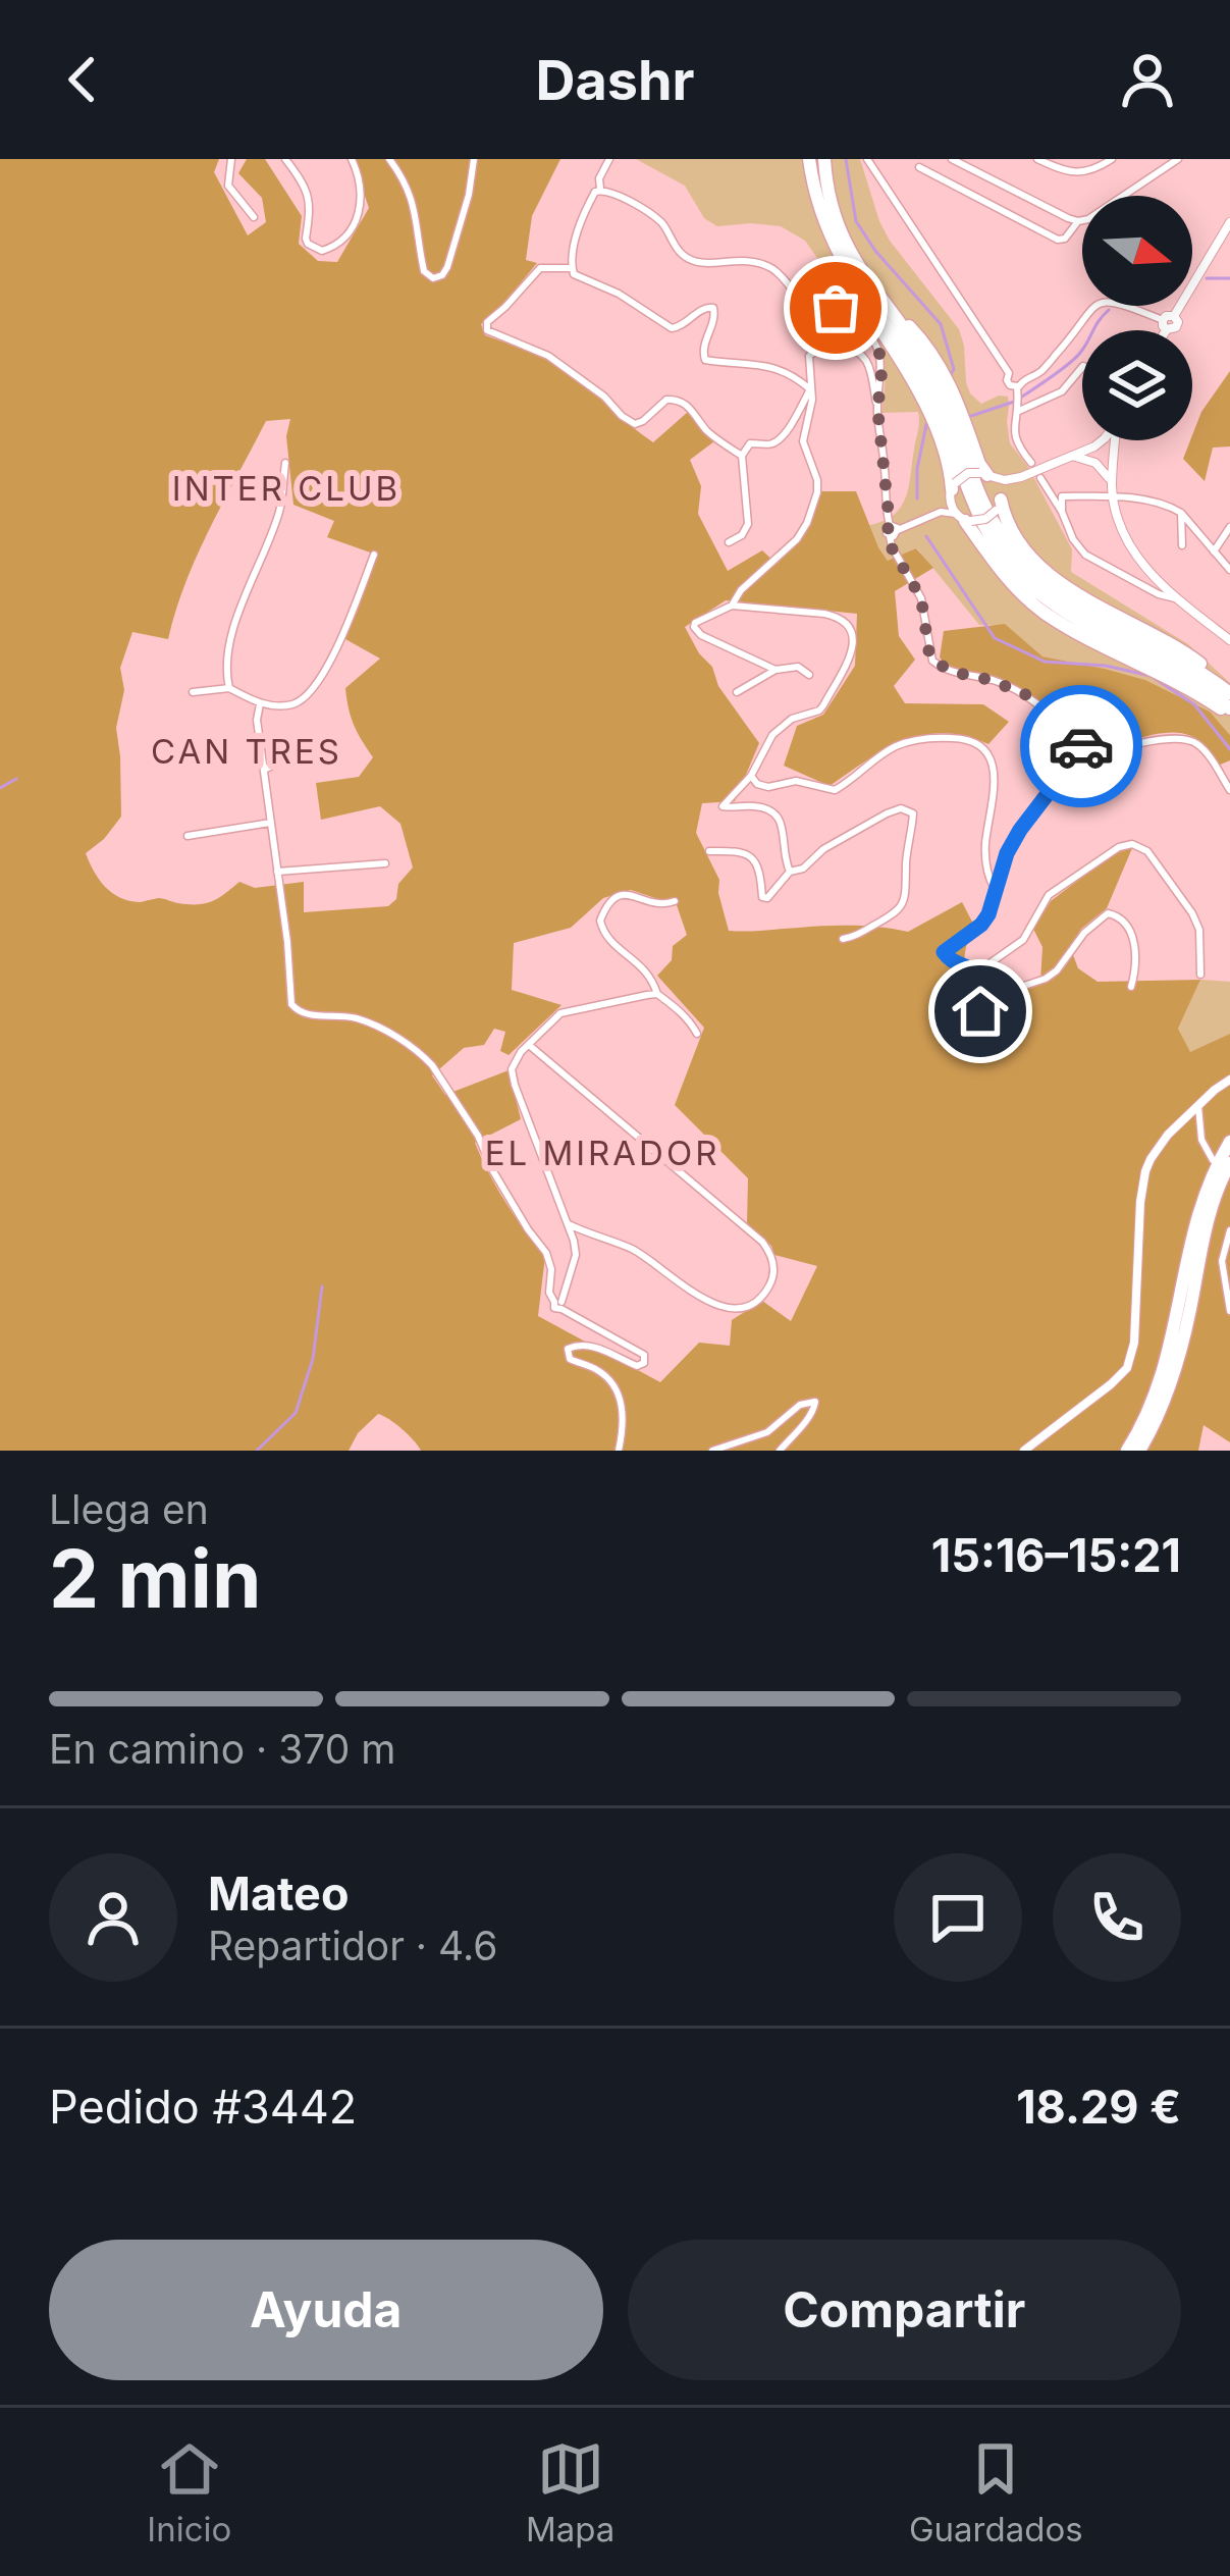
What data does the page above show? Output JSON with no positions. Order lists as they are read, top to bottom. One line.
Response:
{"districts":["INTER CLUB","CAN TRES","EL MIRADOR"],"north":"right","page":{"header":"Dashr","heading":["2 min","Llega en","15:16–15:21"],"panel":["Mateo","Repartidor · 4.6","Pedido #3442","18.29 €"],"bar":"En camino · 370 m","buttons":["Ayuda","Compartir"],"tabs":["Inicio","Mapa","Guardados"]}}
